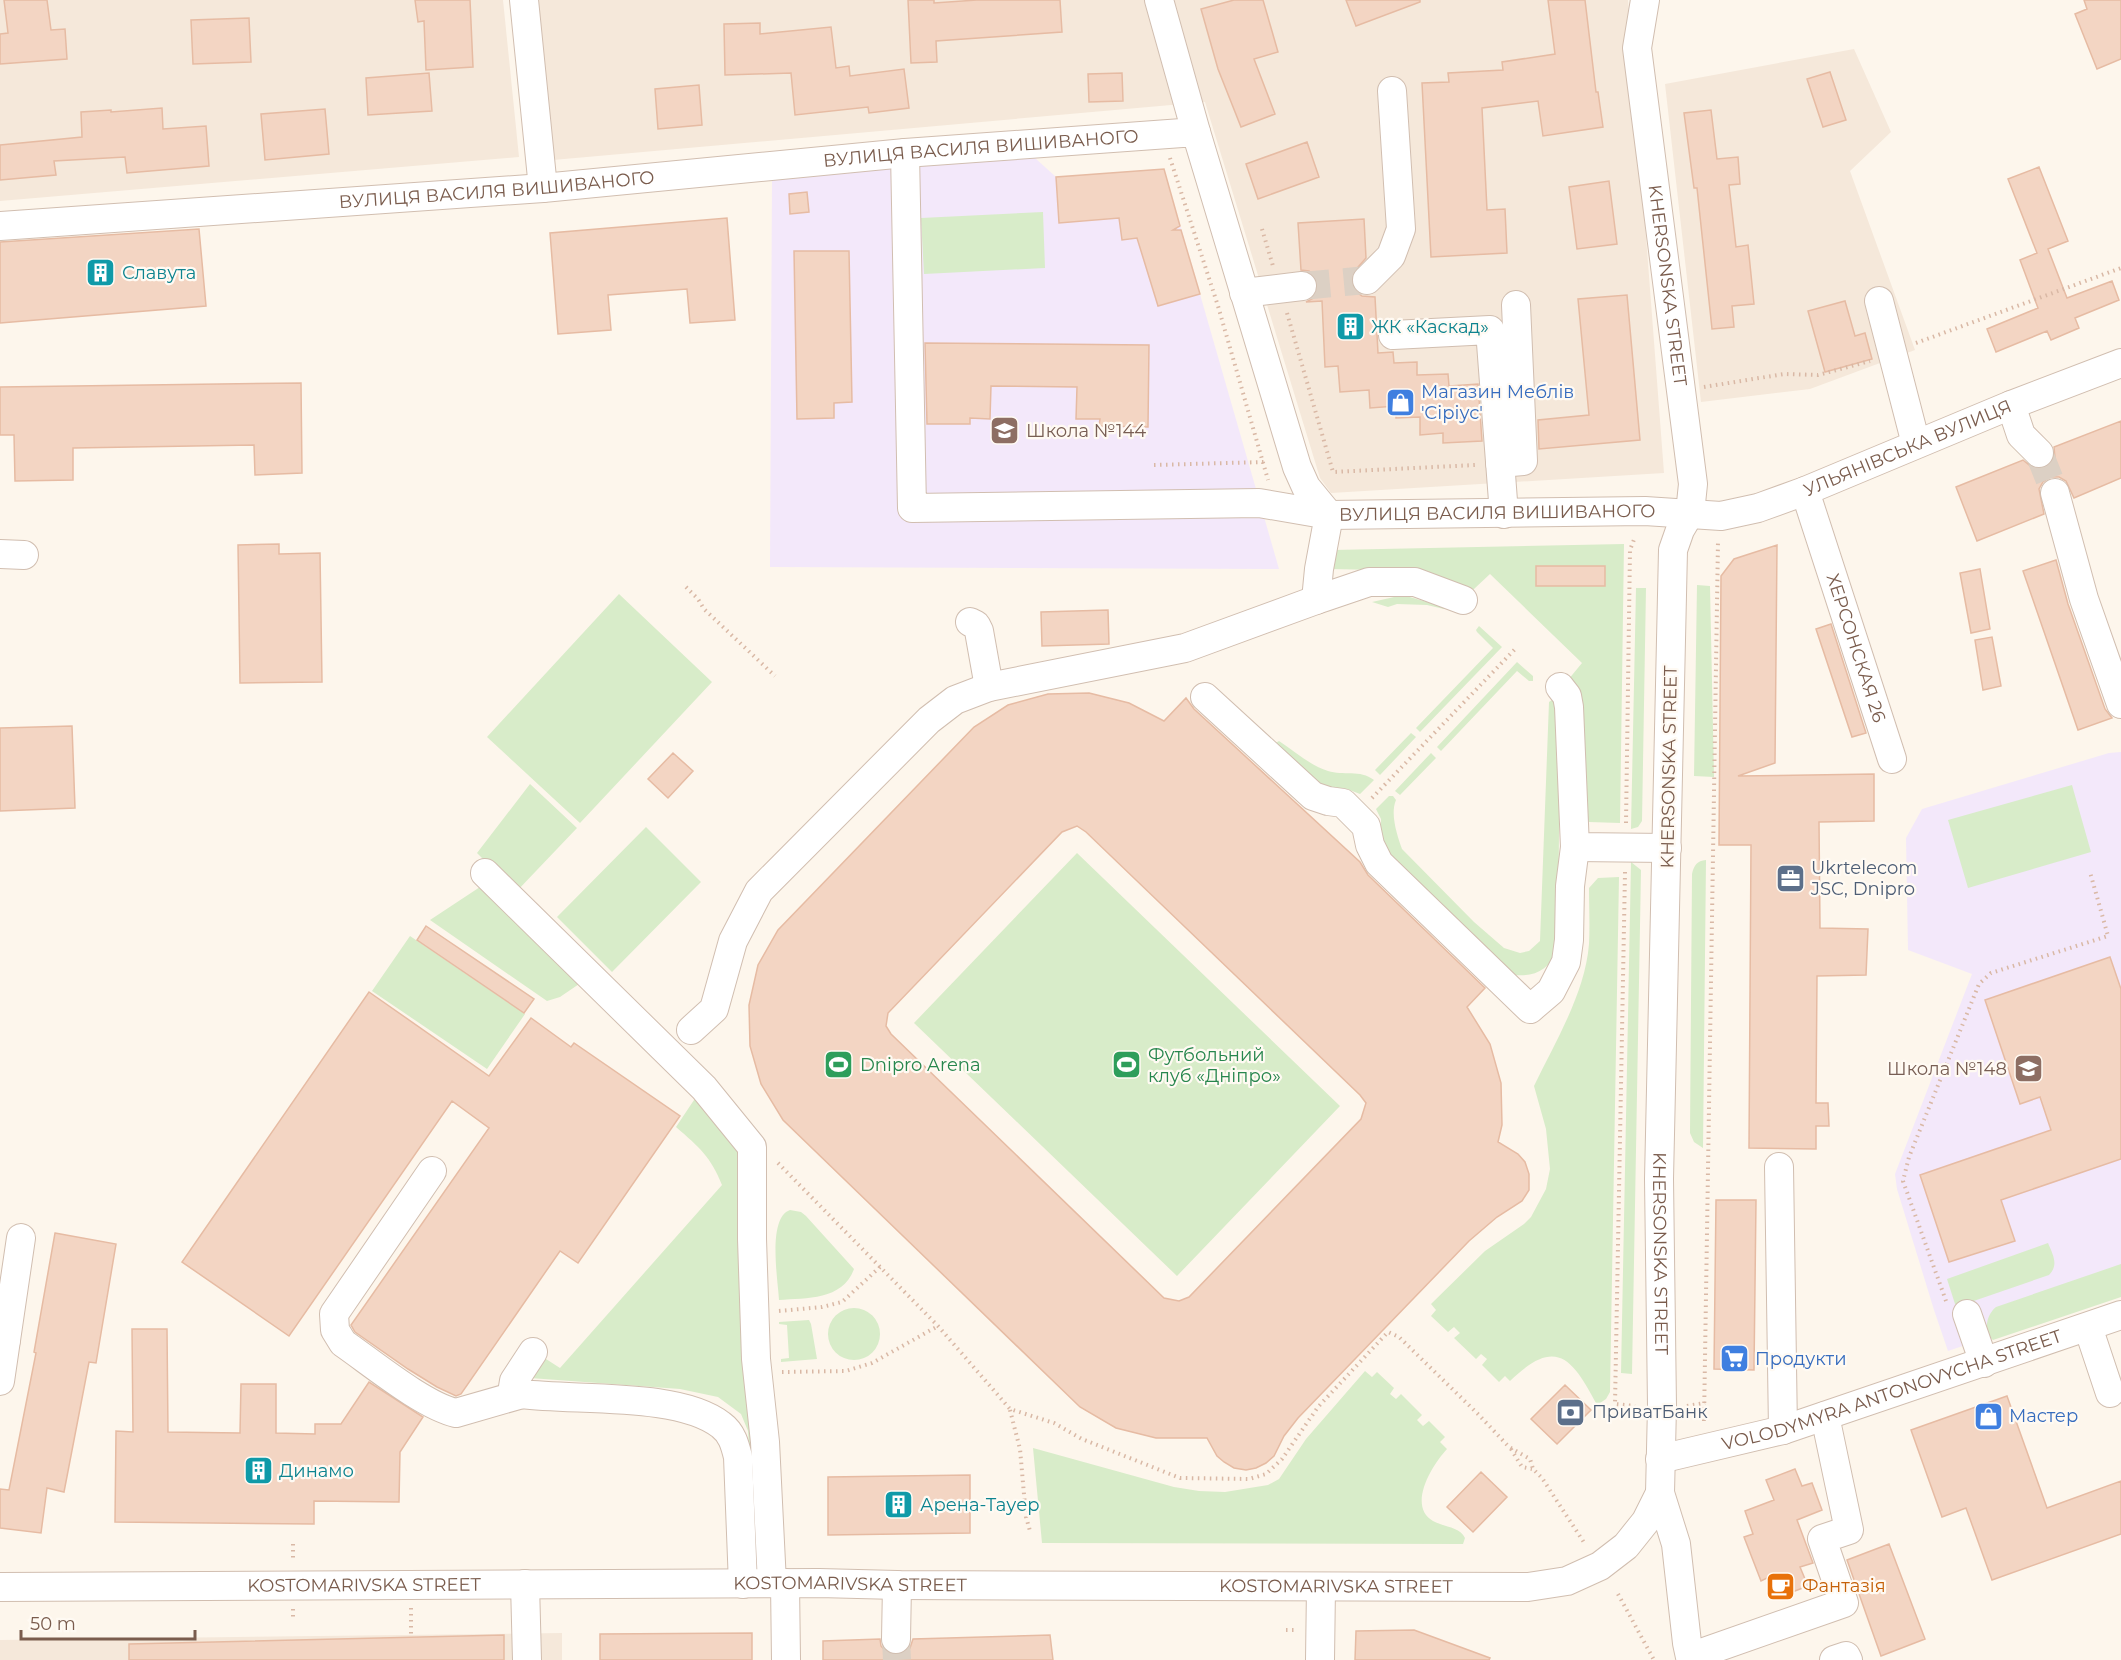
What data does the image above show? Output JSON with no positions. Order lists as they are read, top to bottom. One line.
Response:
{"streets":{"street":["ВУЛИЦЯ ВАСИЛЯ ВИШИВАНОГО","KHERSONSKA STREET","УЛЬЯНІВСЬКА ВУЛИЦЯ","ХЕРСОНСКАЯ 26","VOLODYMYRA ANTONOVYCHA STREET","KOSTOMARIVSKA STREET"]},"crossings":[["ВУЛИЦЯ ВАСИЛЯ ВИШИВАНОГО","KHERSONSKA STREET"],["ВУЛИЦЯ ВАСИЛЯ ВИШИВАНОГО","УЛЬЯНІВСЬКА ВУЛИЦЯ"],["KHERSONSKA STREET","УЛЬЯНІВСЬКА ВУЛИЦЯ"],["KHERSONSKA STREET","VOLODYMYRA ANTONOVYCHA STREET"],["KHERSONSKA STREET","KOSTOMARIVSKA STREET"],["УЛЬЯНІВСЬКА ВУЛИЦЯ","ХЕРСОНСКАЯ 26"]],"places":{"building":["Славута","ЖК «Каскад»","Динамо","Арена-Тауер"],"shop":["Магазин Меблів 'Сіріус'","Мастер"],"school or university":["Школа №144","Школа №148"],"office":["Ukrtelecom JSC, Dnipro"],"sports":["Dnipro Arena","Футбольний клуб «Дніпро»"],"supermarket":["Продукти"],"bank":["ПриватБанк"],"cafe":["Фантазія"]},"scale_bar":"50 m"}
